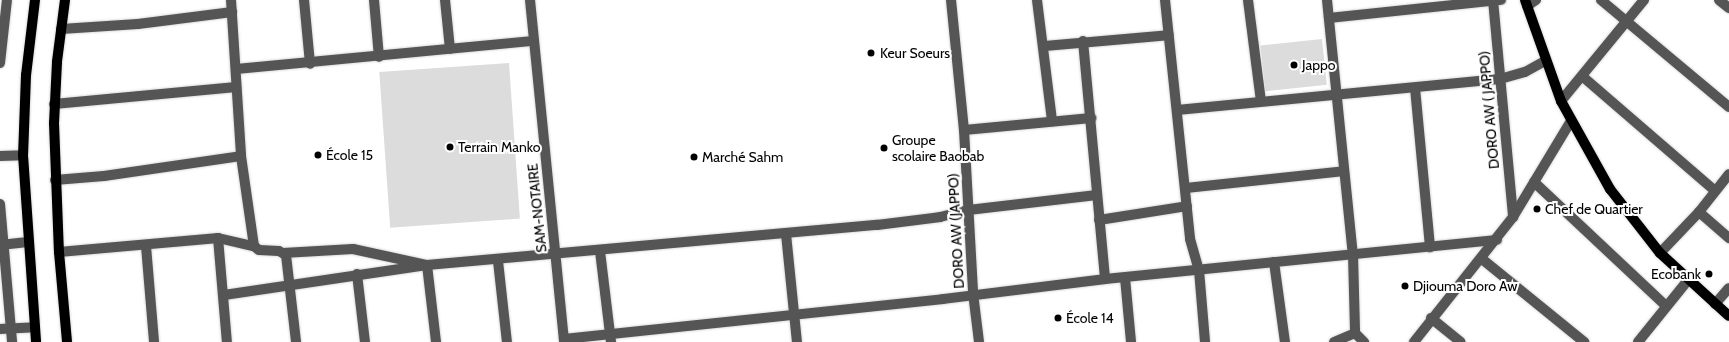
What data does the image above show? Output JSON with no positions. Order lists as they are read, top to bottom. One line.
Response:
{"streets":{"street":["DORO AW ( JAPPO)","SAM-NOTAIRE","DORO AW (JAPPO)"]},"places":["Keur Soeurs","Jappo","Terrain Manko","Groupe scolaire Baobab","École 15","Marché Sahm","Chef de Quartier","Ecobank","Djiouma Doro Aw","École 14"]}
